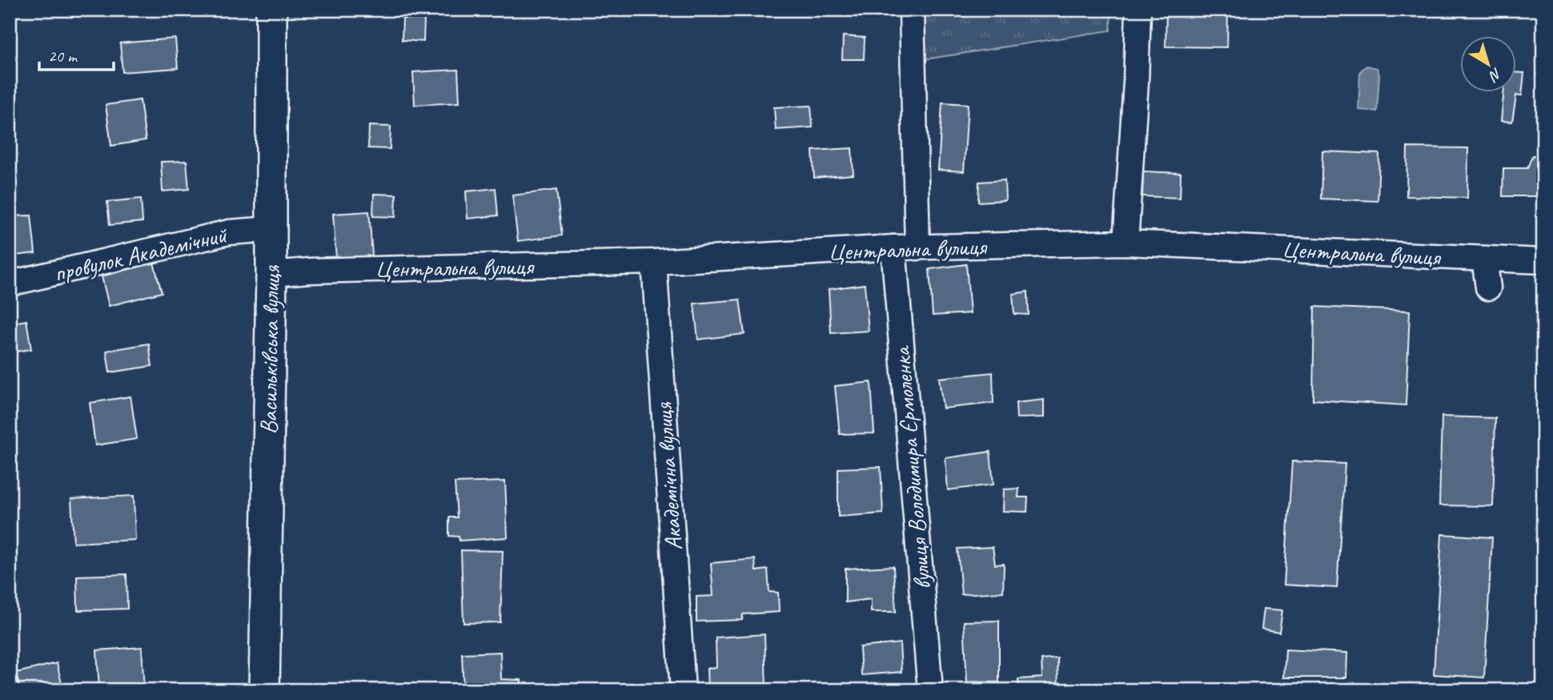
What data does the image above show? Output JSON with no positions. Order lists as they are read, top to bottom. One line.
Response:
{"streets":{"street":["Центральна вулиця","провулок Академічний","Васильківська вулиця","вулиця Володимира Єрмоленка","Академічна вулиця"]},"crossings":[["Центральна вулиця","Васильківська вулиця"],["Центральна вулиця","вулиця Володимира Єрмоленка"],["Центральна вулиця","Академічна вулиця"],["провулок Академічний","Васильківська вулиця"]],"scale_bar":"20 m","north":"bottom right"}
